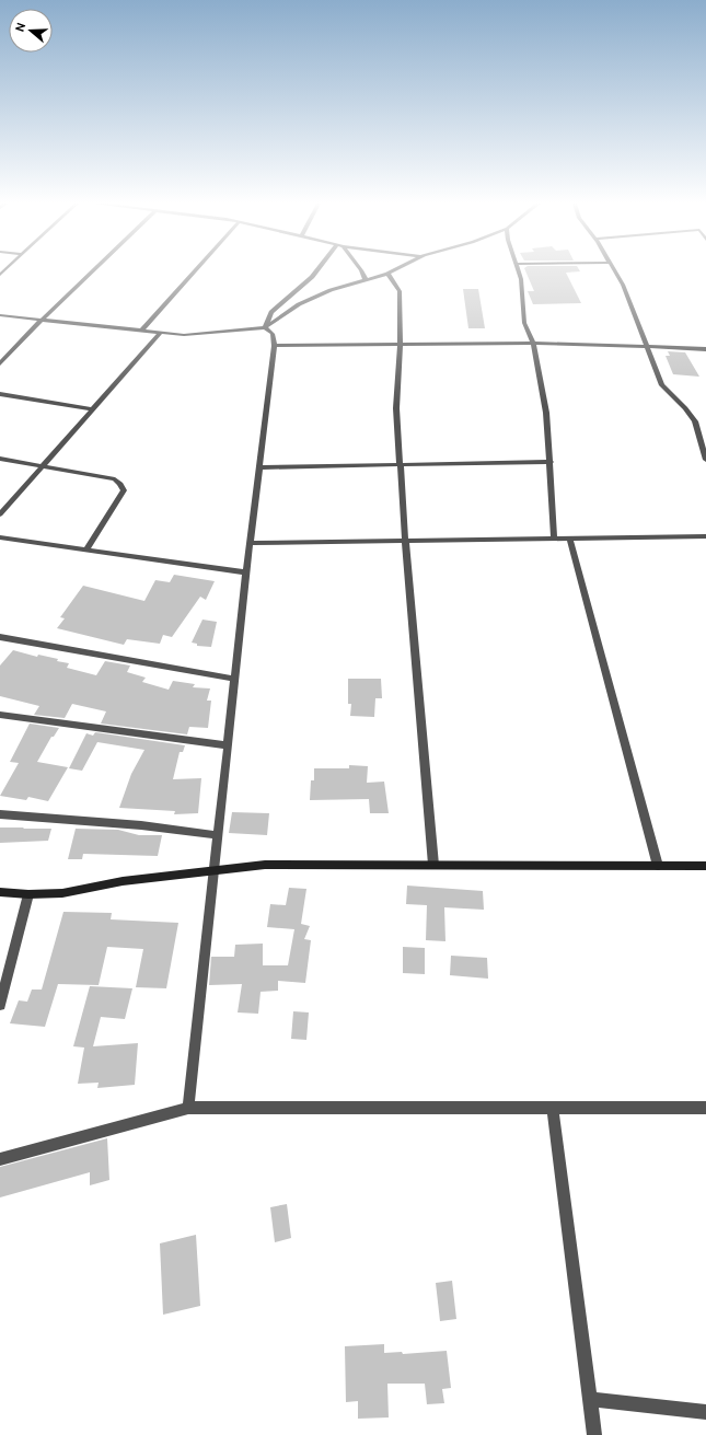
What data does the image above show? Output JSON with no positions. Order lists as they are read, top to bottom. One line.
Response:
{"north":"left"}
